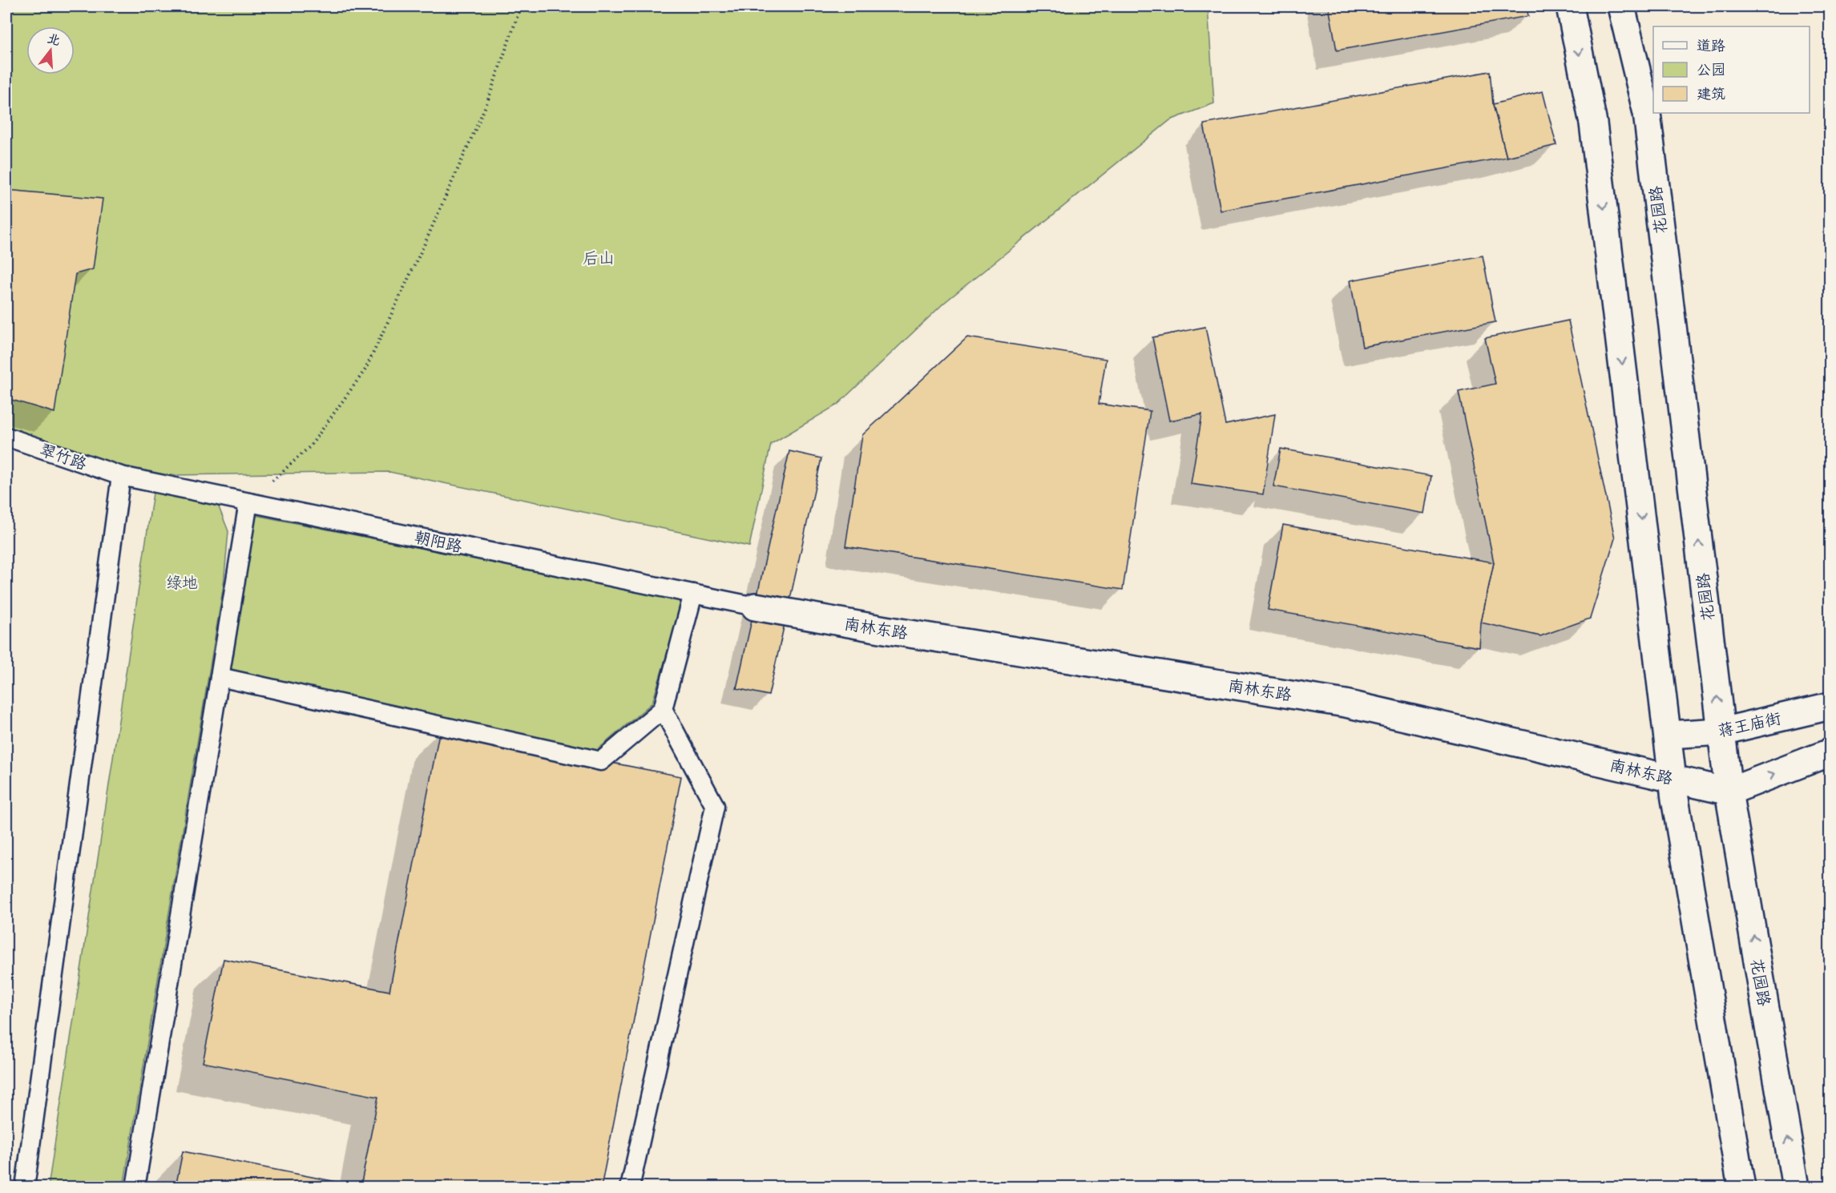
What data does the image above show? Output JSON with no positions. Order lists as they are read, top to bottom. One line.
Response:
{"streets":{"street":["花园路","南林东路","蒋王庙街"],"lane":["翠竹路","朝阳路"]},"crossings":[["花园路","南林东路"],["花园路","蒋王庙街"],["翠竹路","朝阳路"],["朝阳路","南林东路"]],"parks":["后山","绿地"],"legend":["道路","公园","建筑"],"north":"top"}
